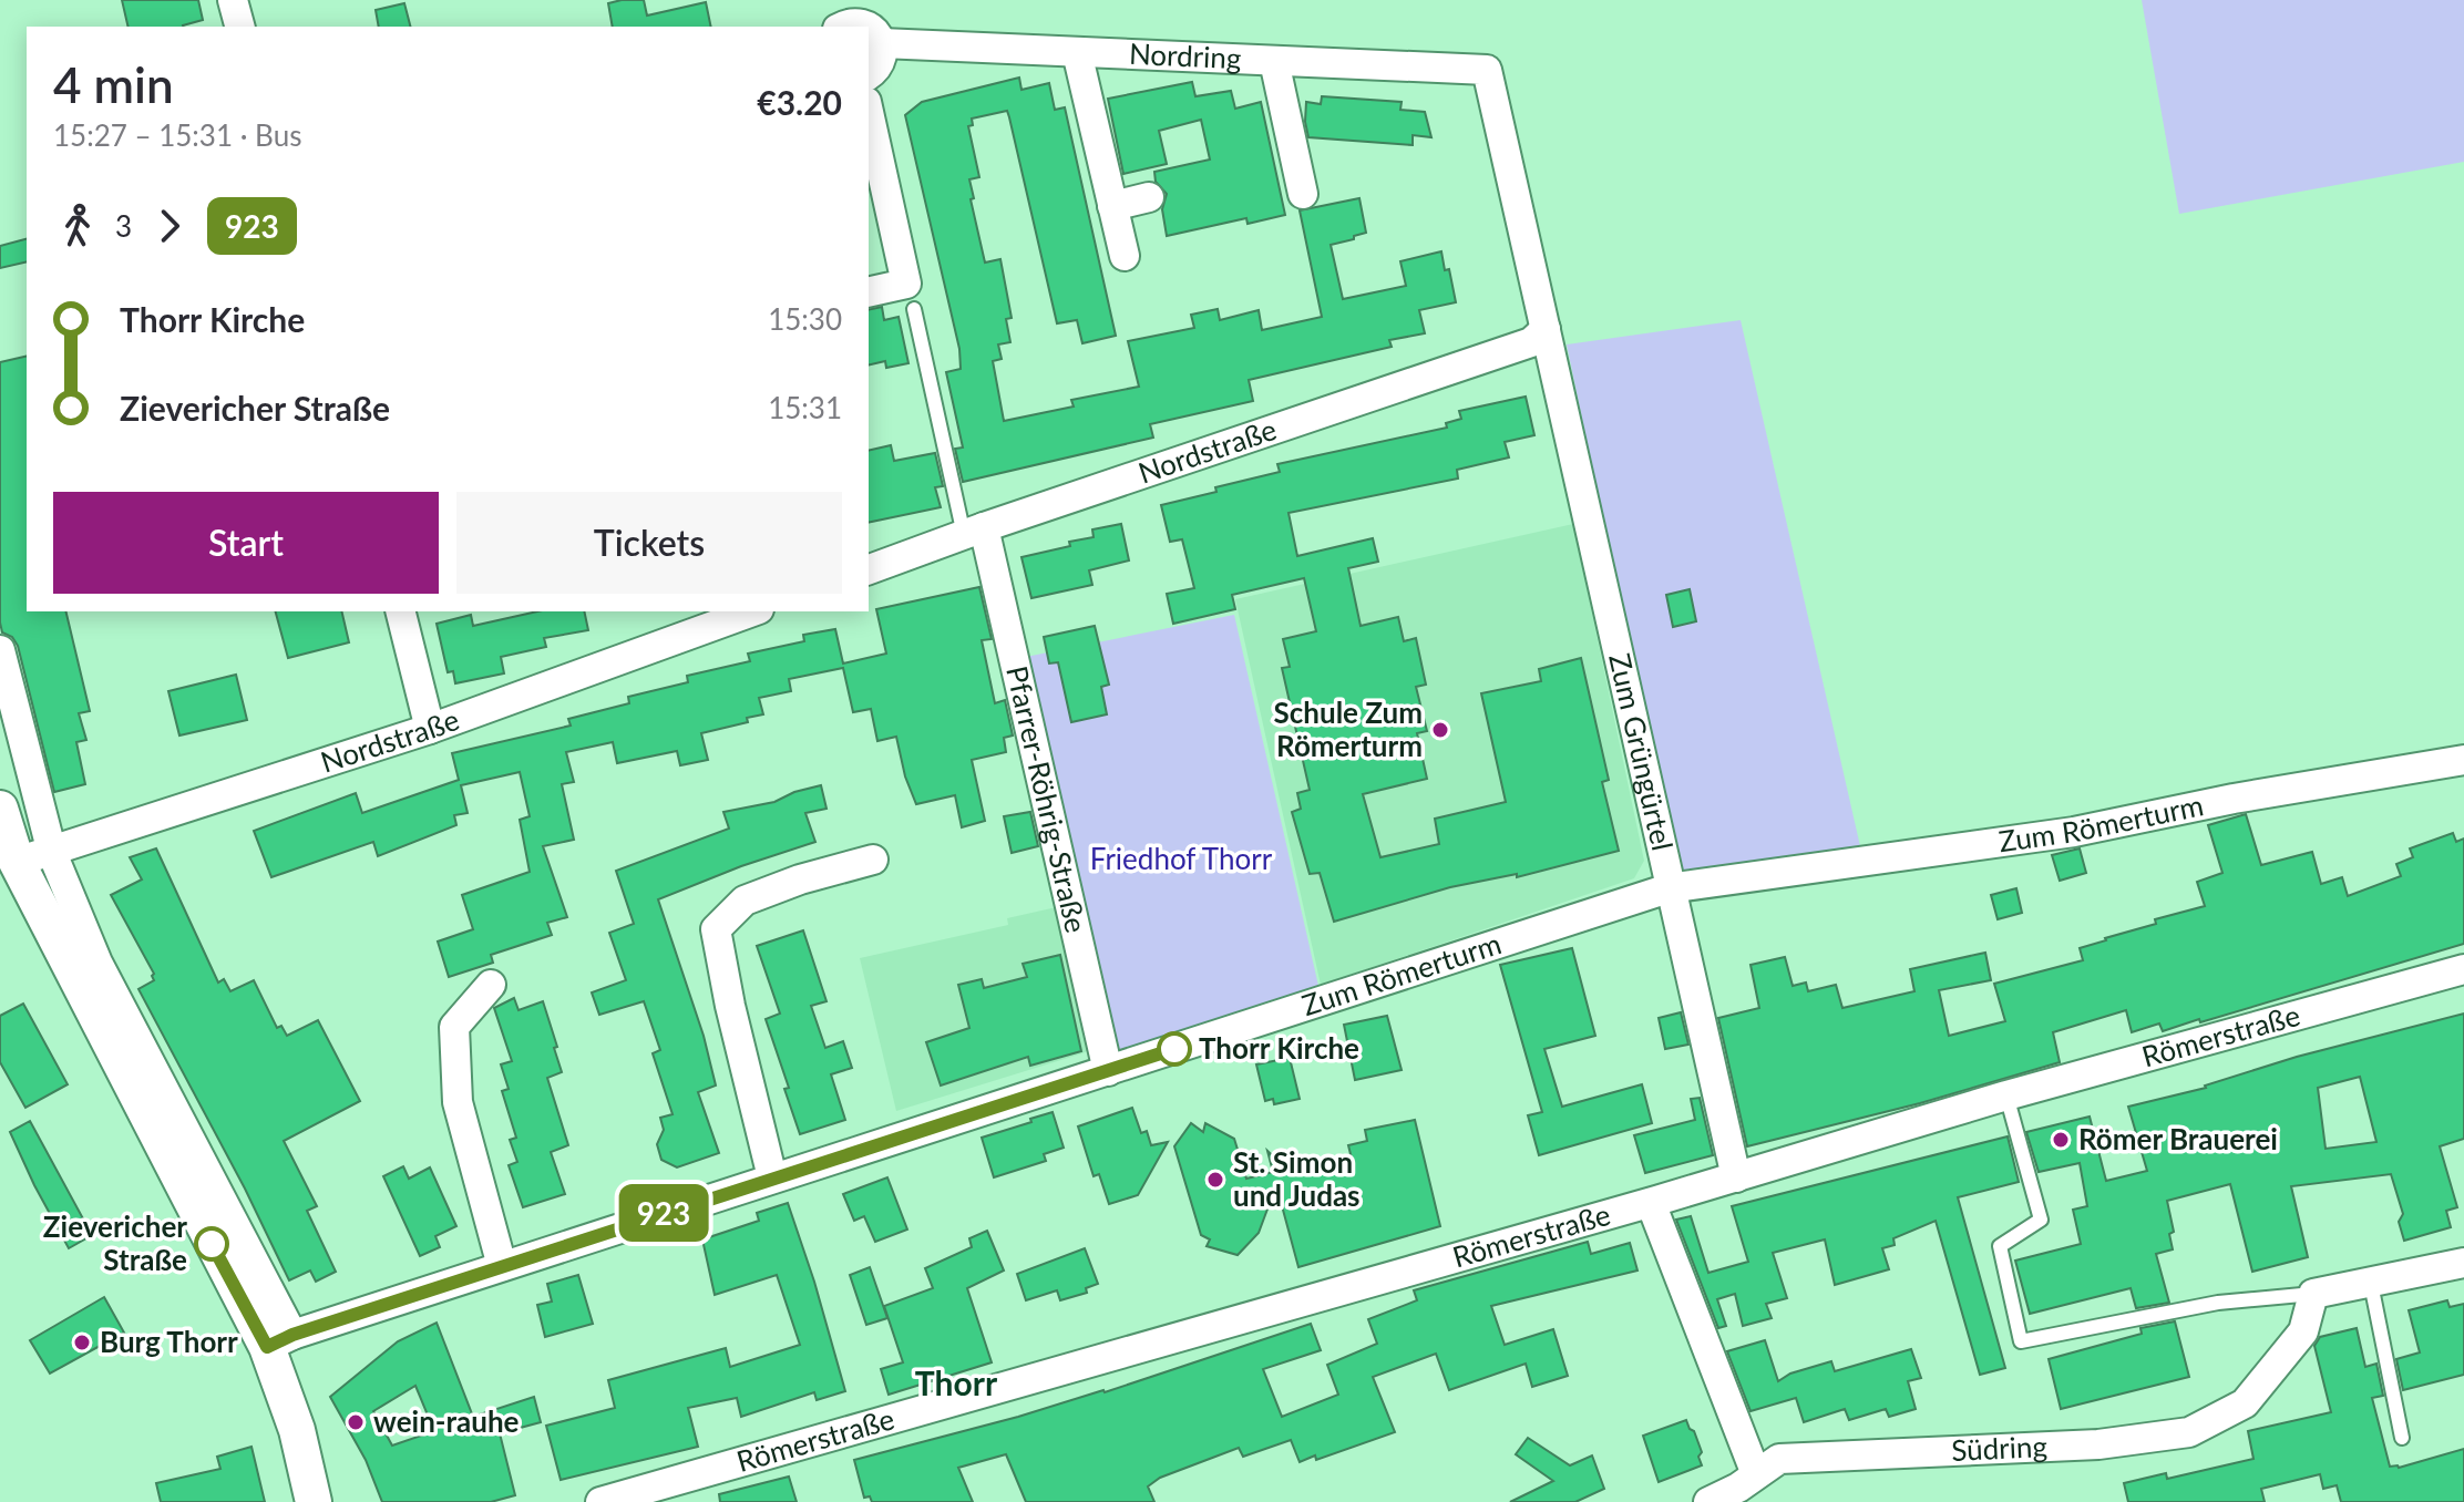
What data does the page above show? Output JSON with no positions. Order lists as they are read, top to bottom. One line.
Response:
{"streets":{"street":["Nordring","Nordstraße","Zum Grüngürtel","Pfarrer-Röhrig-Straße","Zum Römerturm","Römerstraße","Südring"]},"crossings":[["Nordring","Zum Grüngürtel"],["Nordstraße","Zum Grüngürtel"],["Nordstraße","Pfarrer-Röhrig-Straße"],["Zum Grüngürtel","Zum Römerturm"],["Zum Grüngürtel","Römerstraße"],["Pfarrer-Röhrig-Straße","Zum Römerturm"]],"districts":["Thorr"],"parks":["Friedhof Thorr"],"places":["Schule Zum Römerturm","Thorr Kirche","Römer Brauerei","St. Simon und Judas","Zievericher Straße","Burg Thorr","wein-rauhe"],"lines":["bus line 923"],"page":{"on_map":"923","heading":["4 min","15:27 – 15:31 · Bus","€3.20"],"legs":["3","923"],"list":[{"name":"Thorr Kirche","value":"15:30"},{"name":"Zievericher Straße","value":"15:31"}],"buttons":["Start","Tickets"]}}
